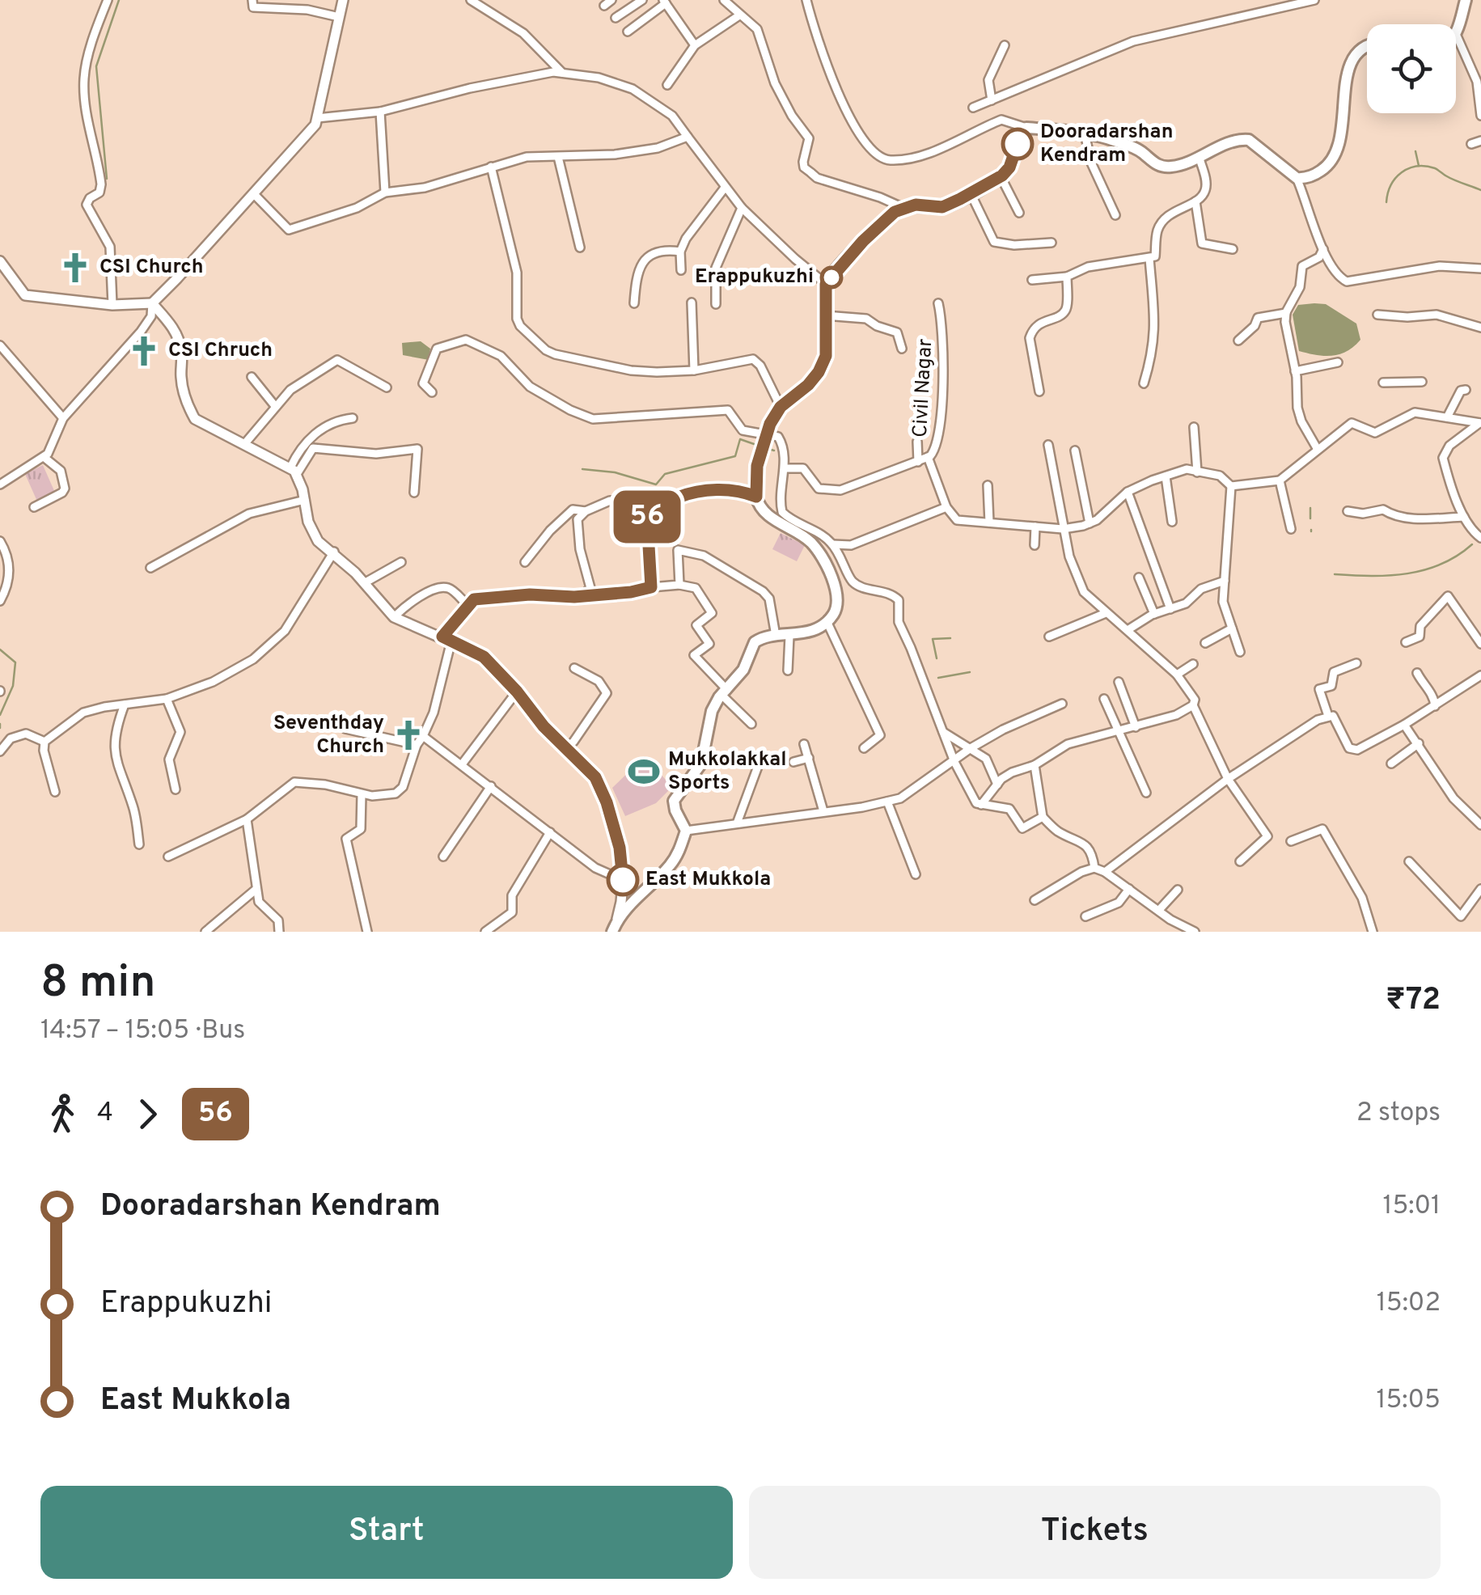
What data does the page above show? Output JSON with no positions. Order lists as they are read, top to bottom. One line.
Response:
{"streets":{"street":["Civil Nagar"]},"places":{"other":["Dooradarshan Kendram","Erappukuzhi","East Mukkola"],"church":["CSI Church","CSI Chruch","Seventhday Church"],"sports":["Mukkolakkal Sports"]},"lines":["bus line 56"],"page":{"on_map":"56","heading":["8 min","14:57 – 15:05 · Bus","₹72"],"legs":["4","56","2 stops"],"list":[{"name":"Dooradarshan Kendram","value":"15:01"},{"name":"Erappukuzhi","value":"15:02"},{"name":"East Mukkola","value":"15:05"}],"buttons":["Start","Tickets"]}}
